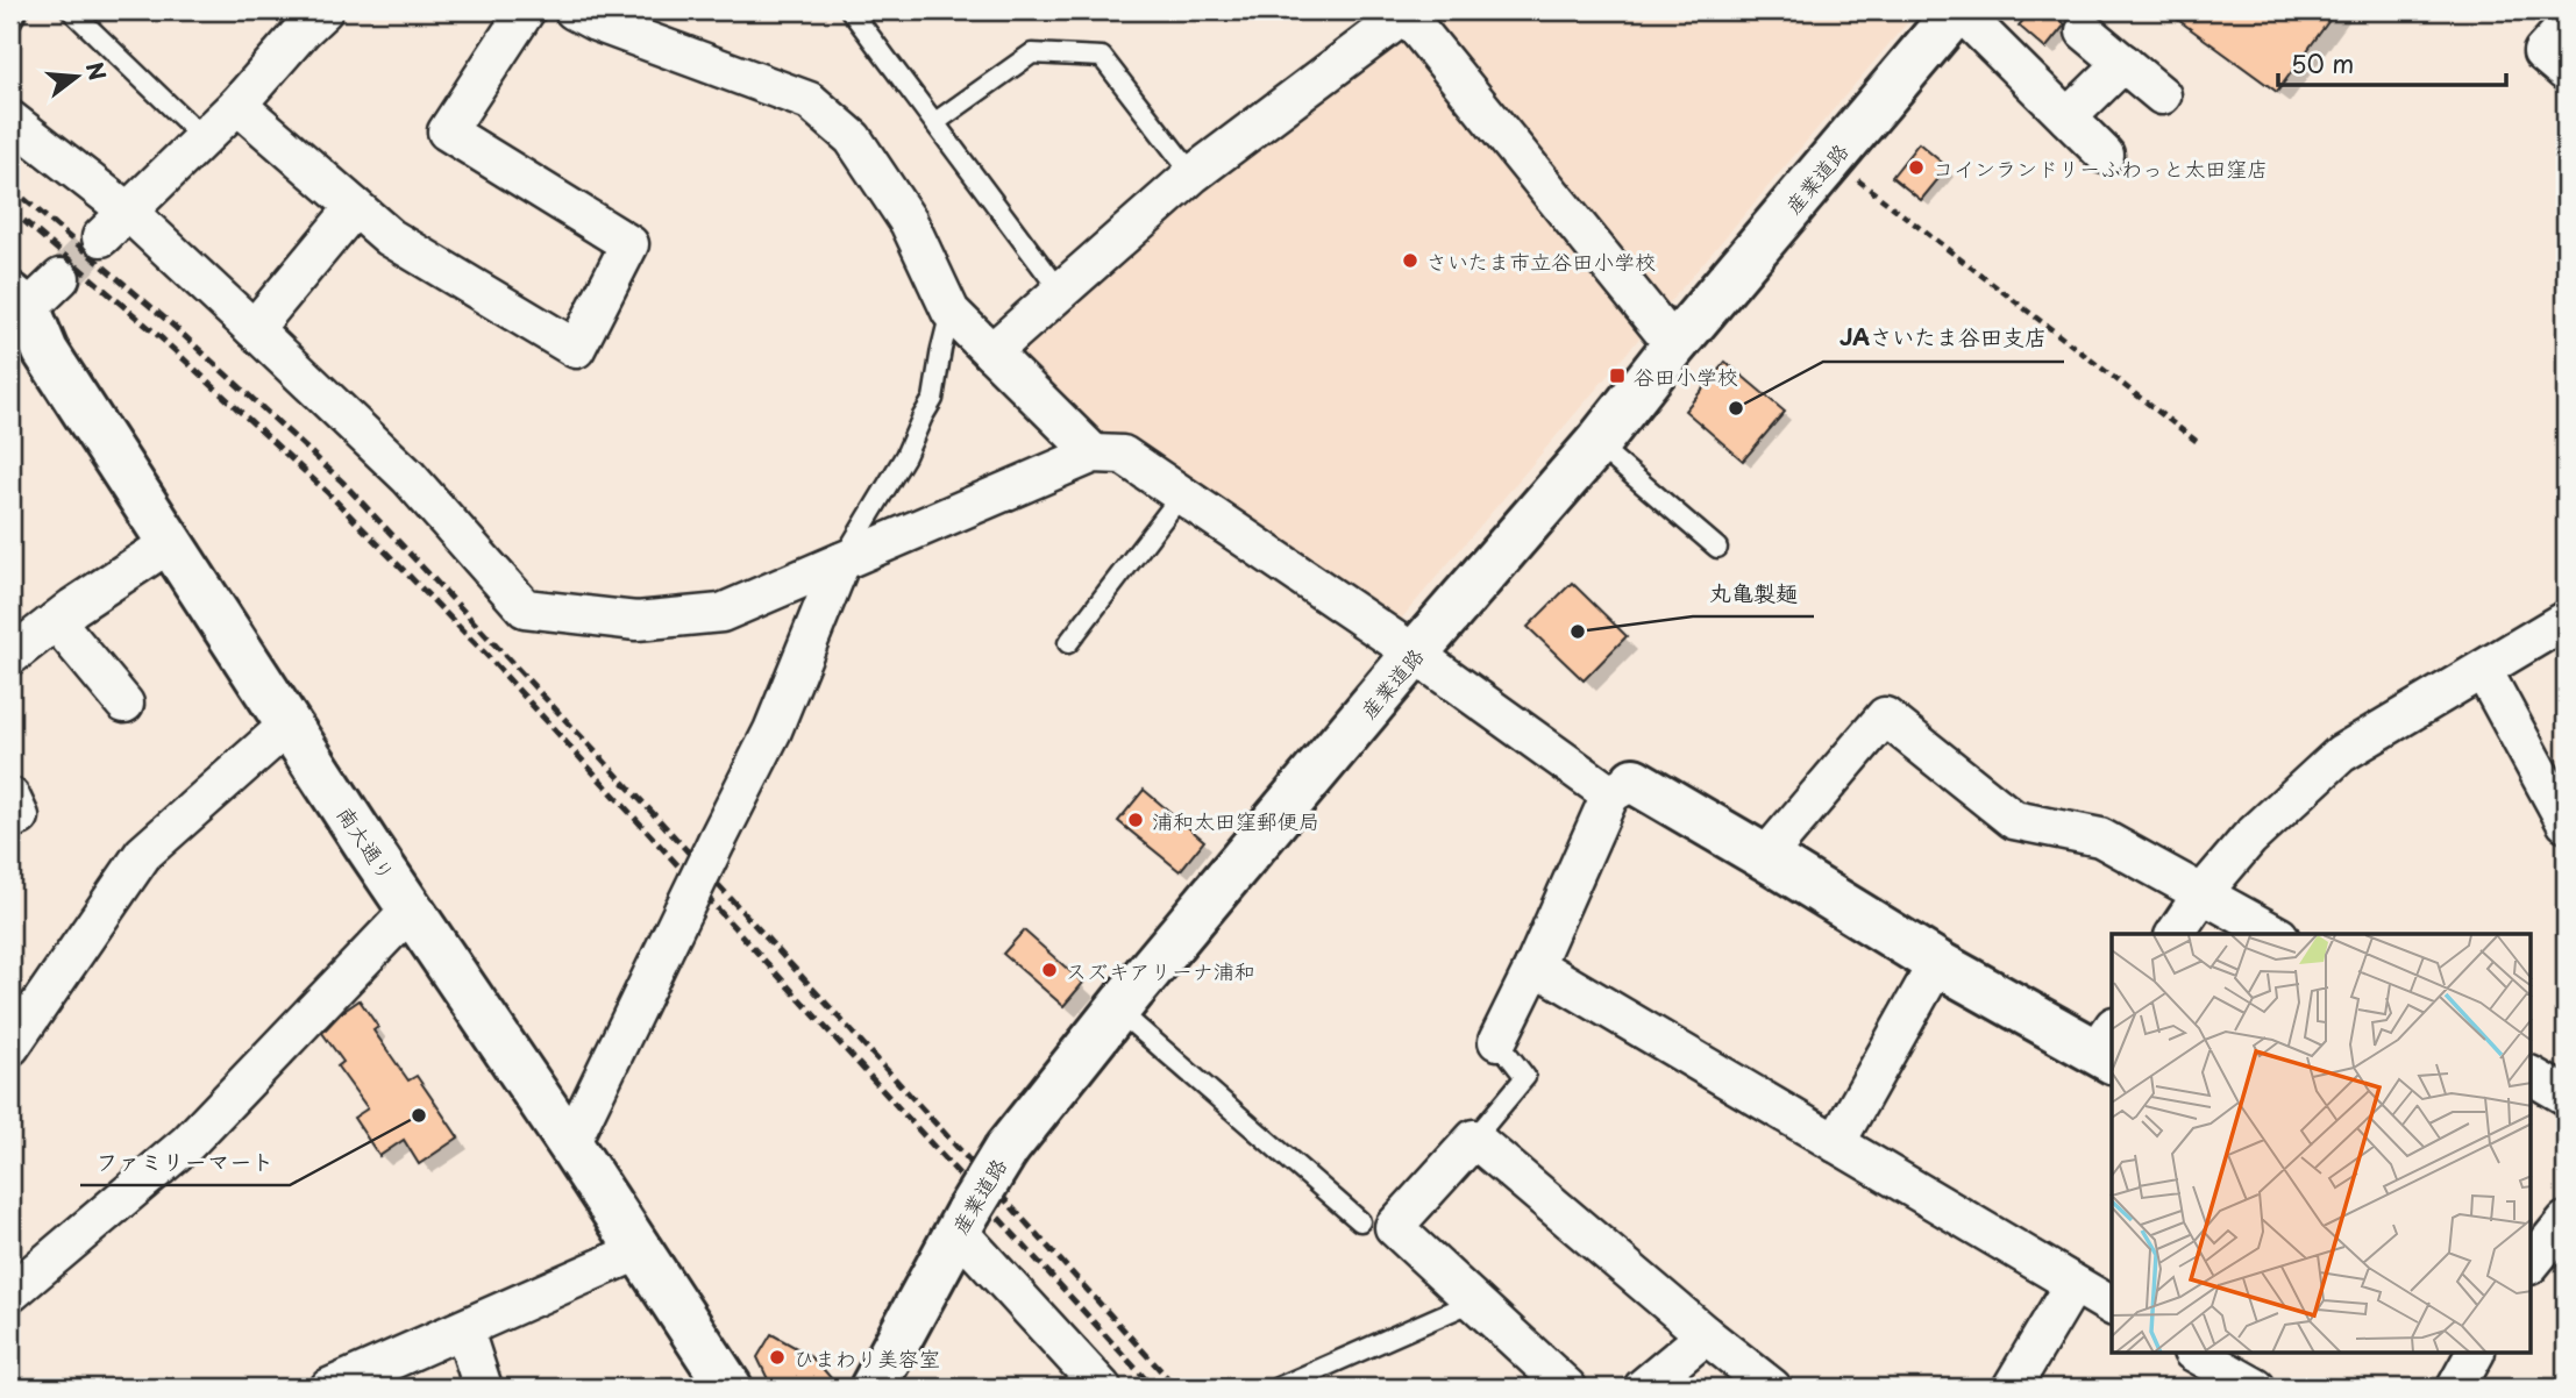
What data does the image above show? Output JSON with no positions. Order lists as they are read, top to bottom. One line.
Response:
{"streets":{"main road":["産業道路","南大通り"]},"places":{"other":["コインランドリーふわっと太田窪店","さいたま市立谷田小学校","JAさいたま谷田支店","丸亀製麺","浦和太田窪郵便局","スズキアリーナ浦和","ファミリーマート","ひまわり美容室"],"transit":["谷田小学校"]},"scale_bar":"50 m","north":"right"}
